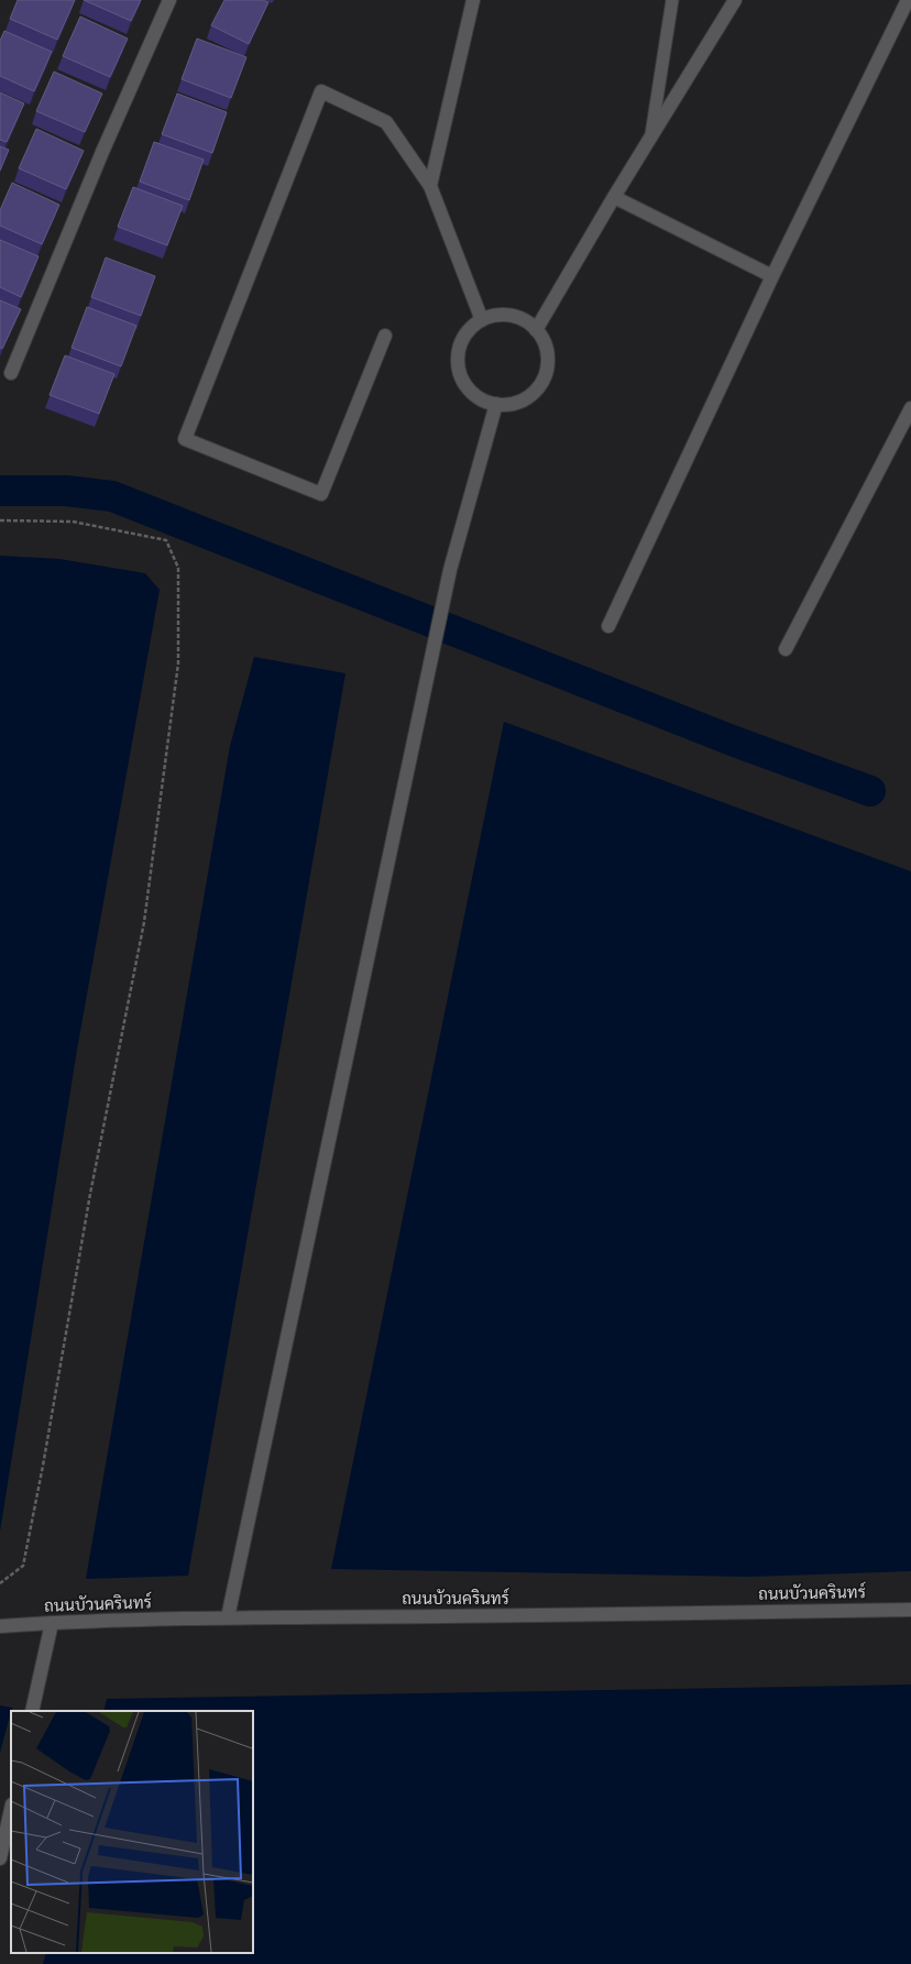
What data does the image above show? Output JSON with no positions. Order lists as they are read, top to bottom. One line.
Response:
{"streets":{"street":["ถนนบัวนครินทร์"]}}
